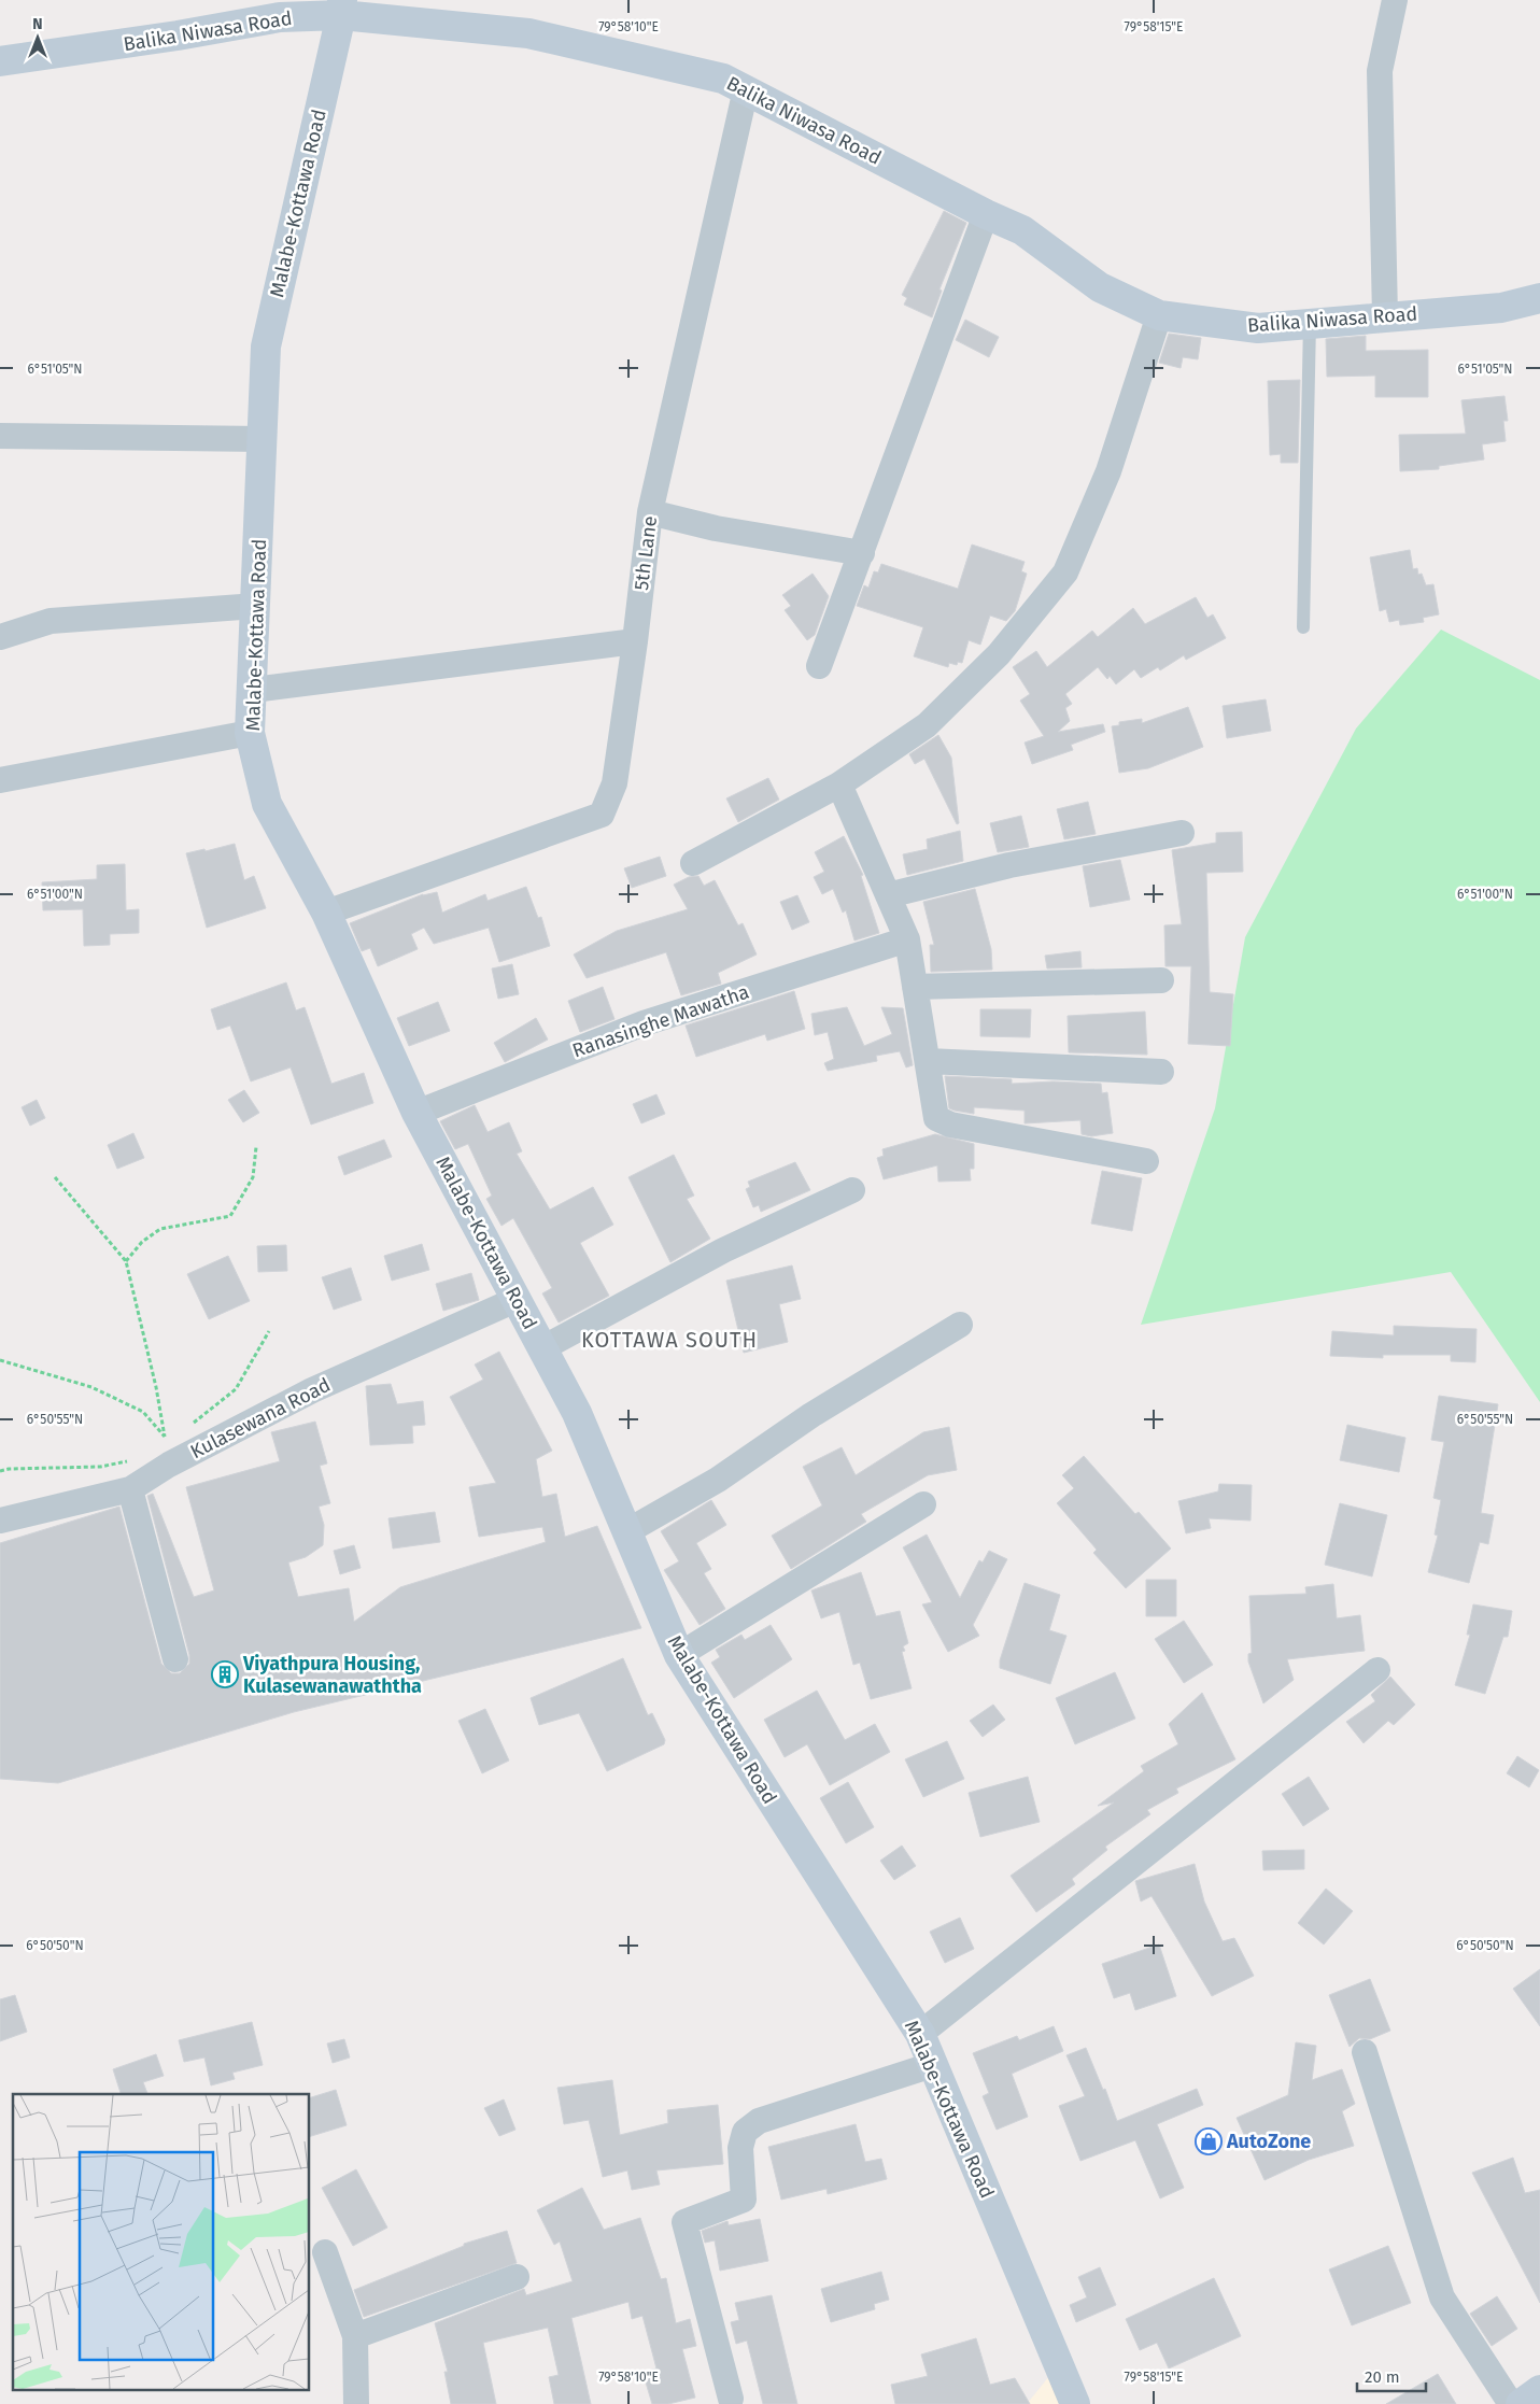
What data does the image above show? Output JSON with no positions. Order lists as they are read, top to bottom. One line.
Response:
{"streets":{"main road":["Balika Niwasa Road","Malabe-Kottawa Road"],"street":["5th Lane","Ranasinghe Mawatha","Kulasewana Road"]},"crossings":[["Balika Niwasa Road","Malabe-Kottawa Road"],["Balika Niwasa Road","5th Lane"],["Malabe-Kottawa Road","5th Lane"],["Malabe-Kottawa Road","Ranasinghe Mawatha"],["Malabe-Kottawa Road","Kulasewana Road"]],"districts":["KOTTAWA SOUTH"],"places":{"building":["Viyathpura Housing, Kulasewanawaththa"],"shop":["AutoZone"]},"scale_bar":"20 m","north":"top","coordinates":["79°58'10\"E","79°58'15\"E","6°51'05\"N","6°51'00\"N","6°50'55\"N","6°50'50\"N"]}
